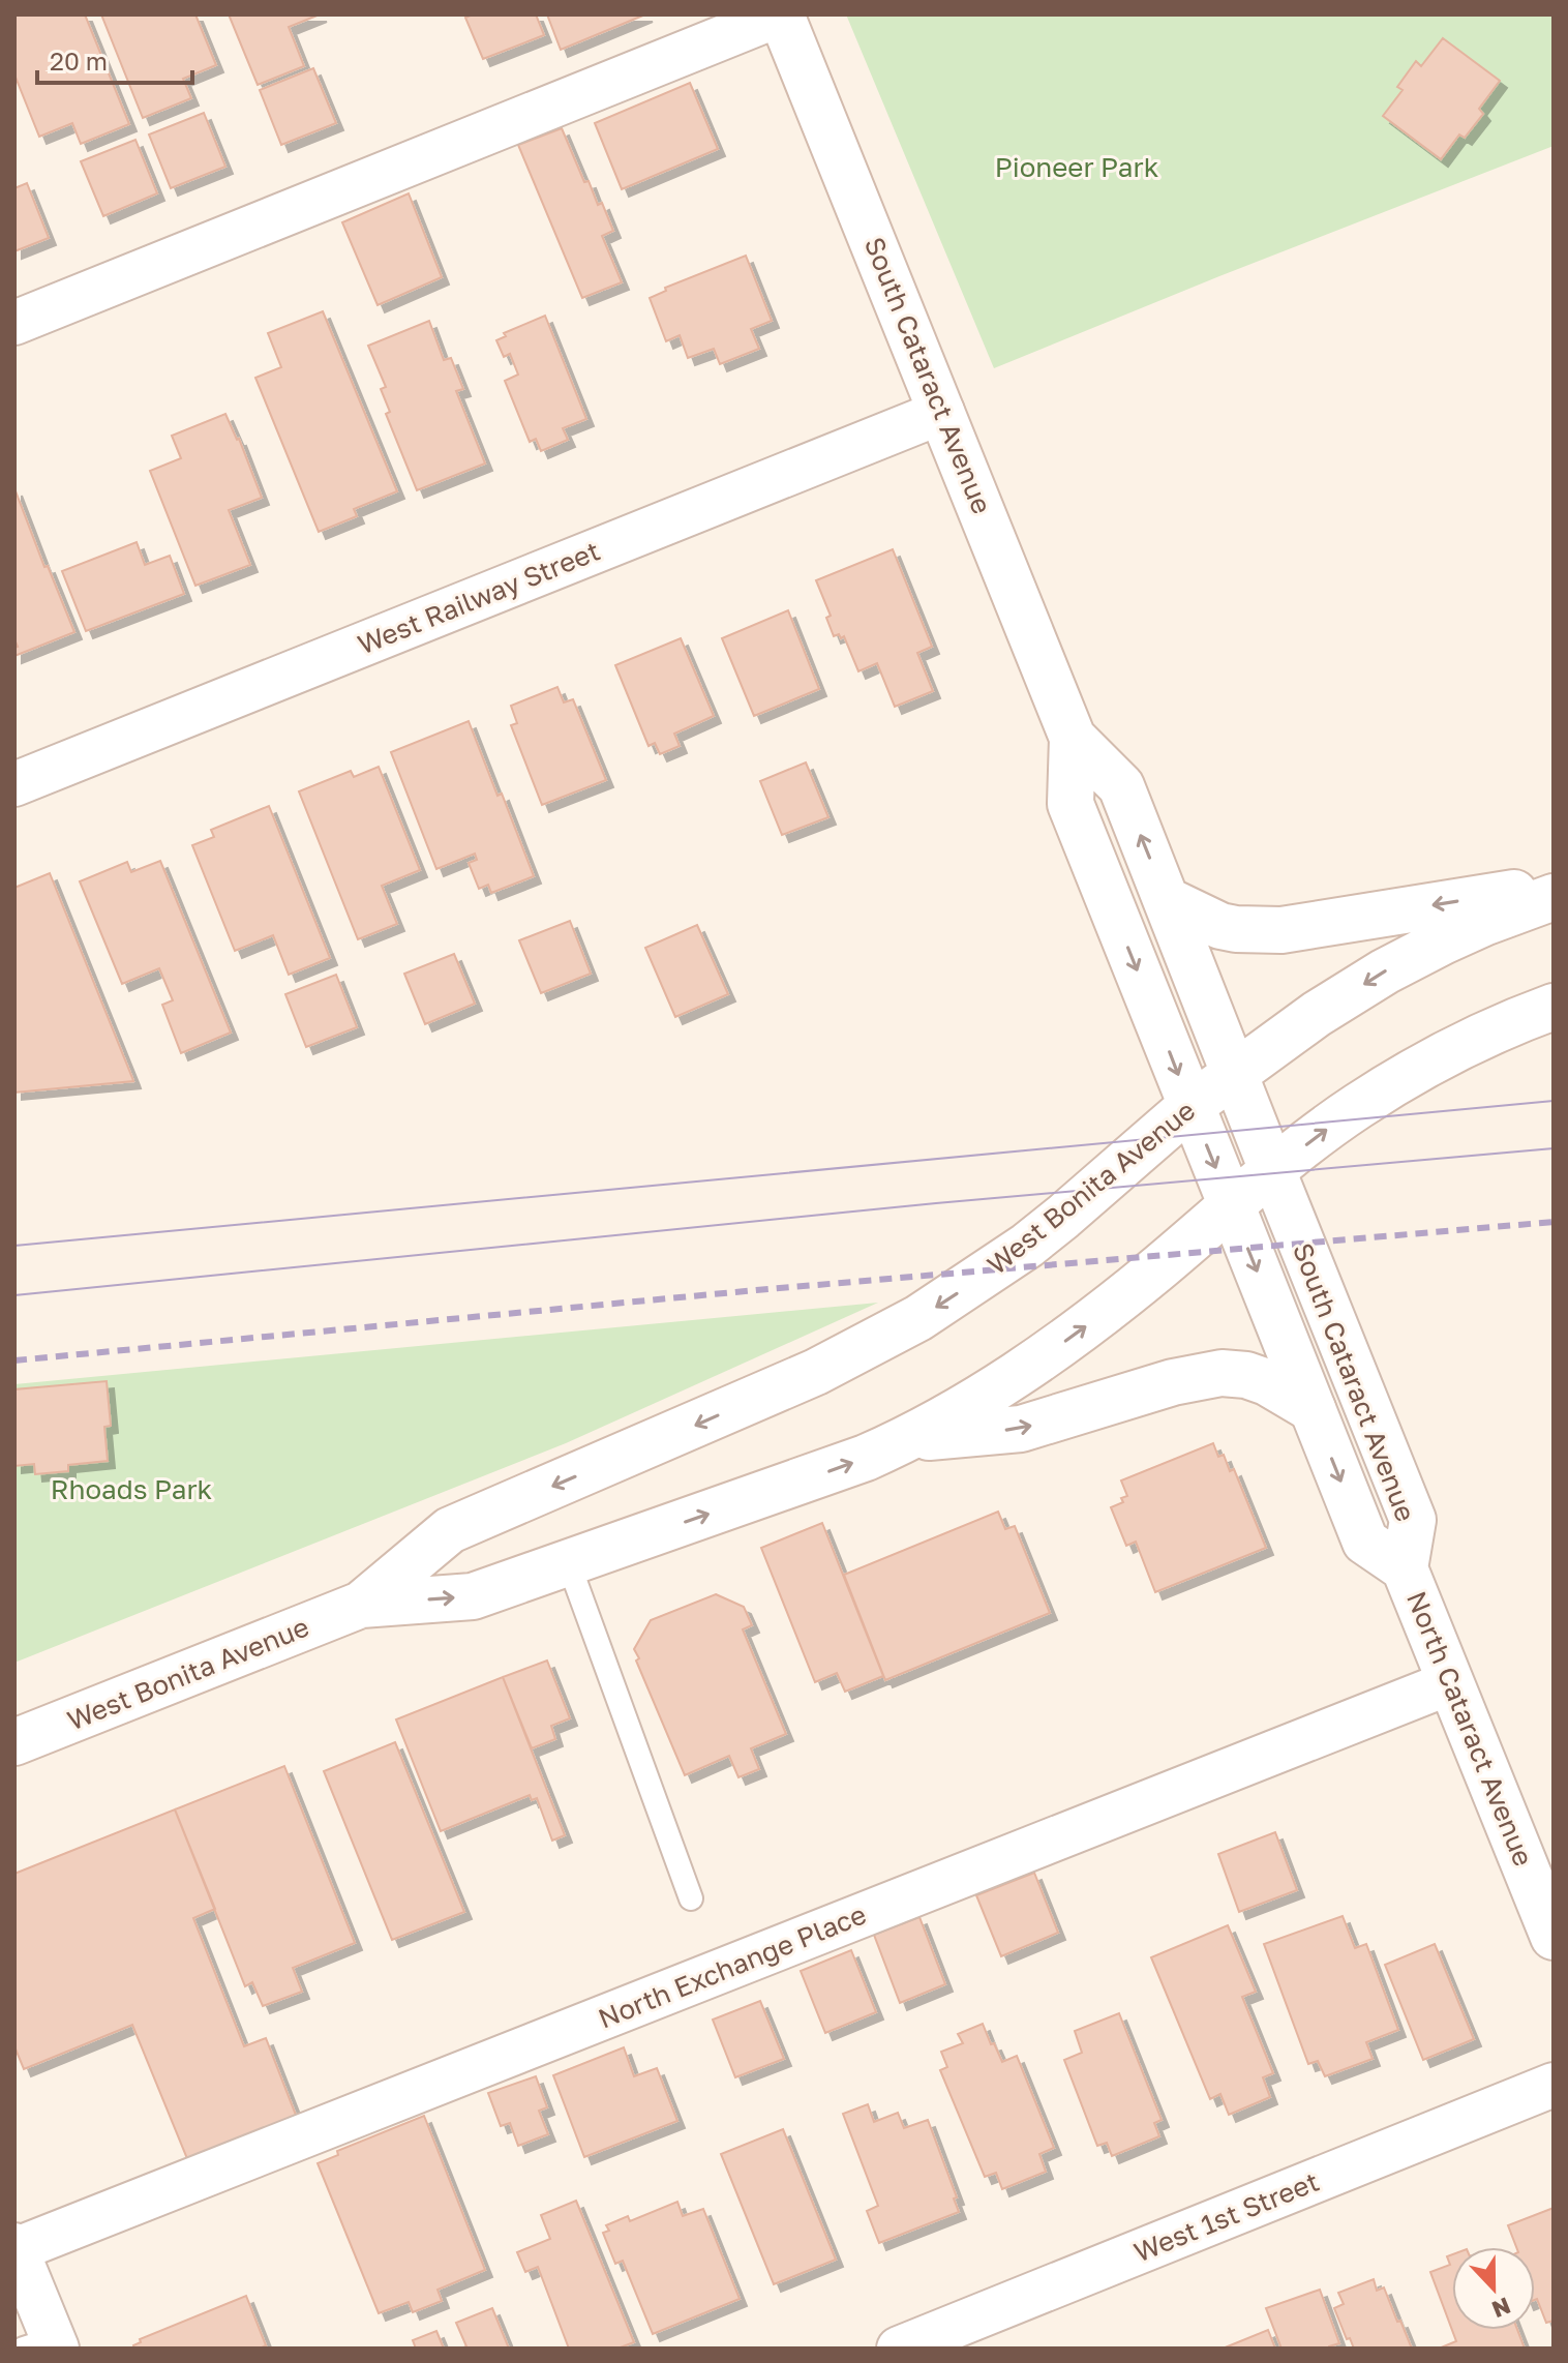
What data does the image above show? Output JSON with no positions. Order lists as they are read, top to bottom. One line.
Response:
{"streets":{"main road":["South Cataract Avenue","West Bonita Avenue","North Cataract Avenue"],"street":["West Railway Street","North Exchange Place","West 1st Street"]},"crossings":[["South Cataract Avenue","West Railway Street"],["South Cataract Avenue","West Bonita Avenue"],["South Cataract Avenue","North Cataract Avenue"],["North Cataract Avenue","North Exchange Place"]],"parks":["Pioneer Park","Rhoads Park"],"scale_bar":"20 m","north":"bottom"}
